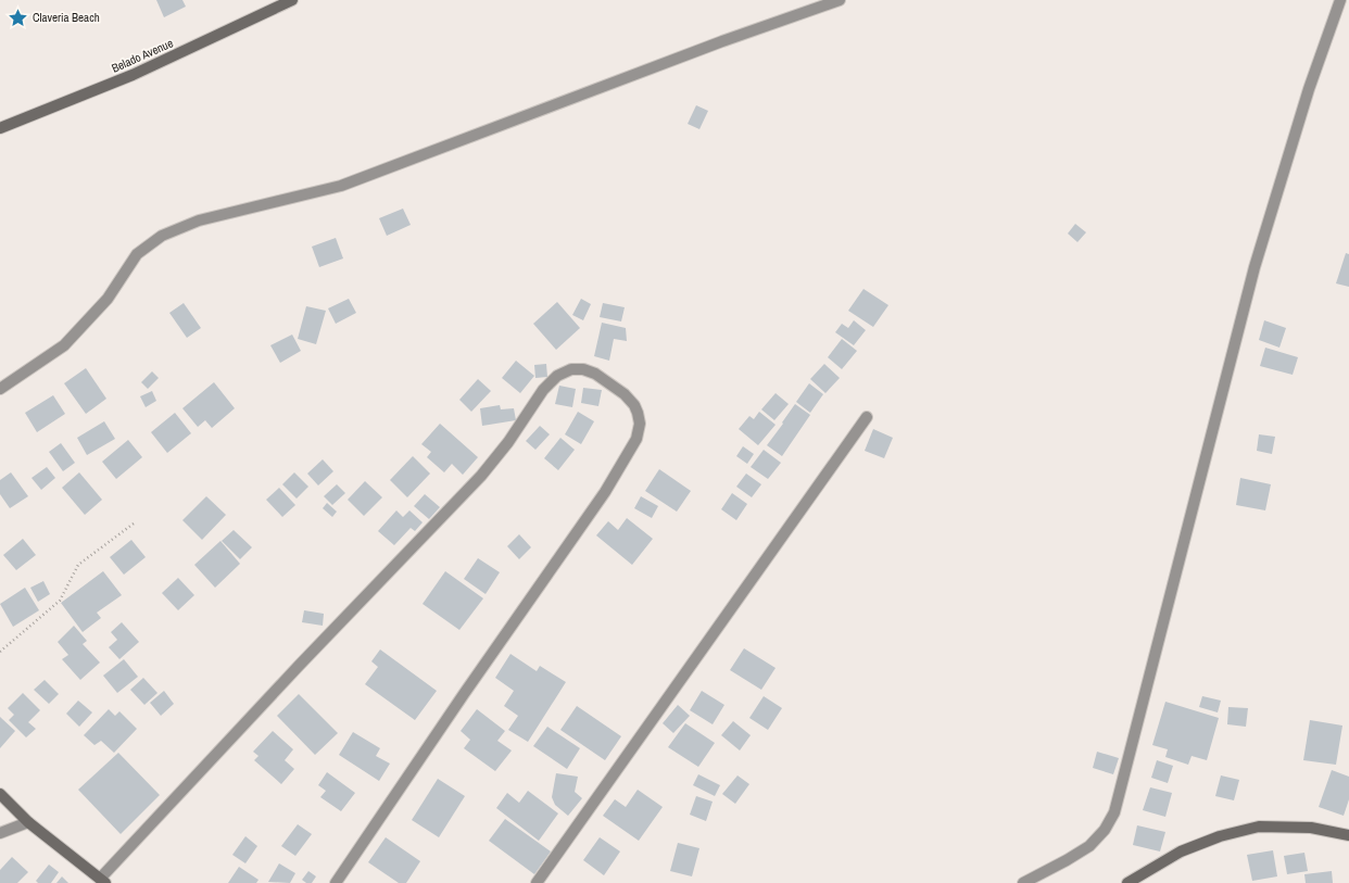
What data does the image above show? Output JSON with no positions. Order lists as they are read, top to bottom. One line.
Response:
{"streets":{"street":["Belado Avenue"]},"places":{"place":["Claveria Beach"]}}
